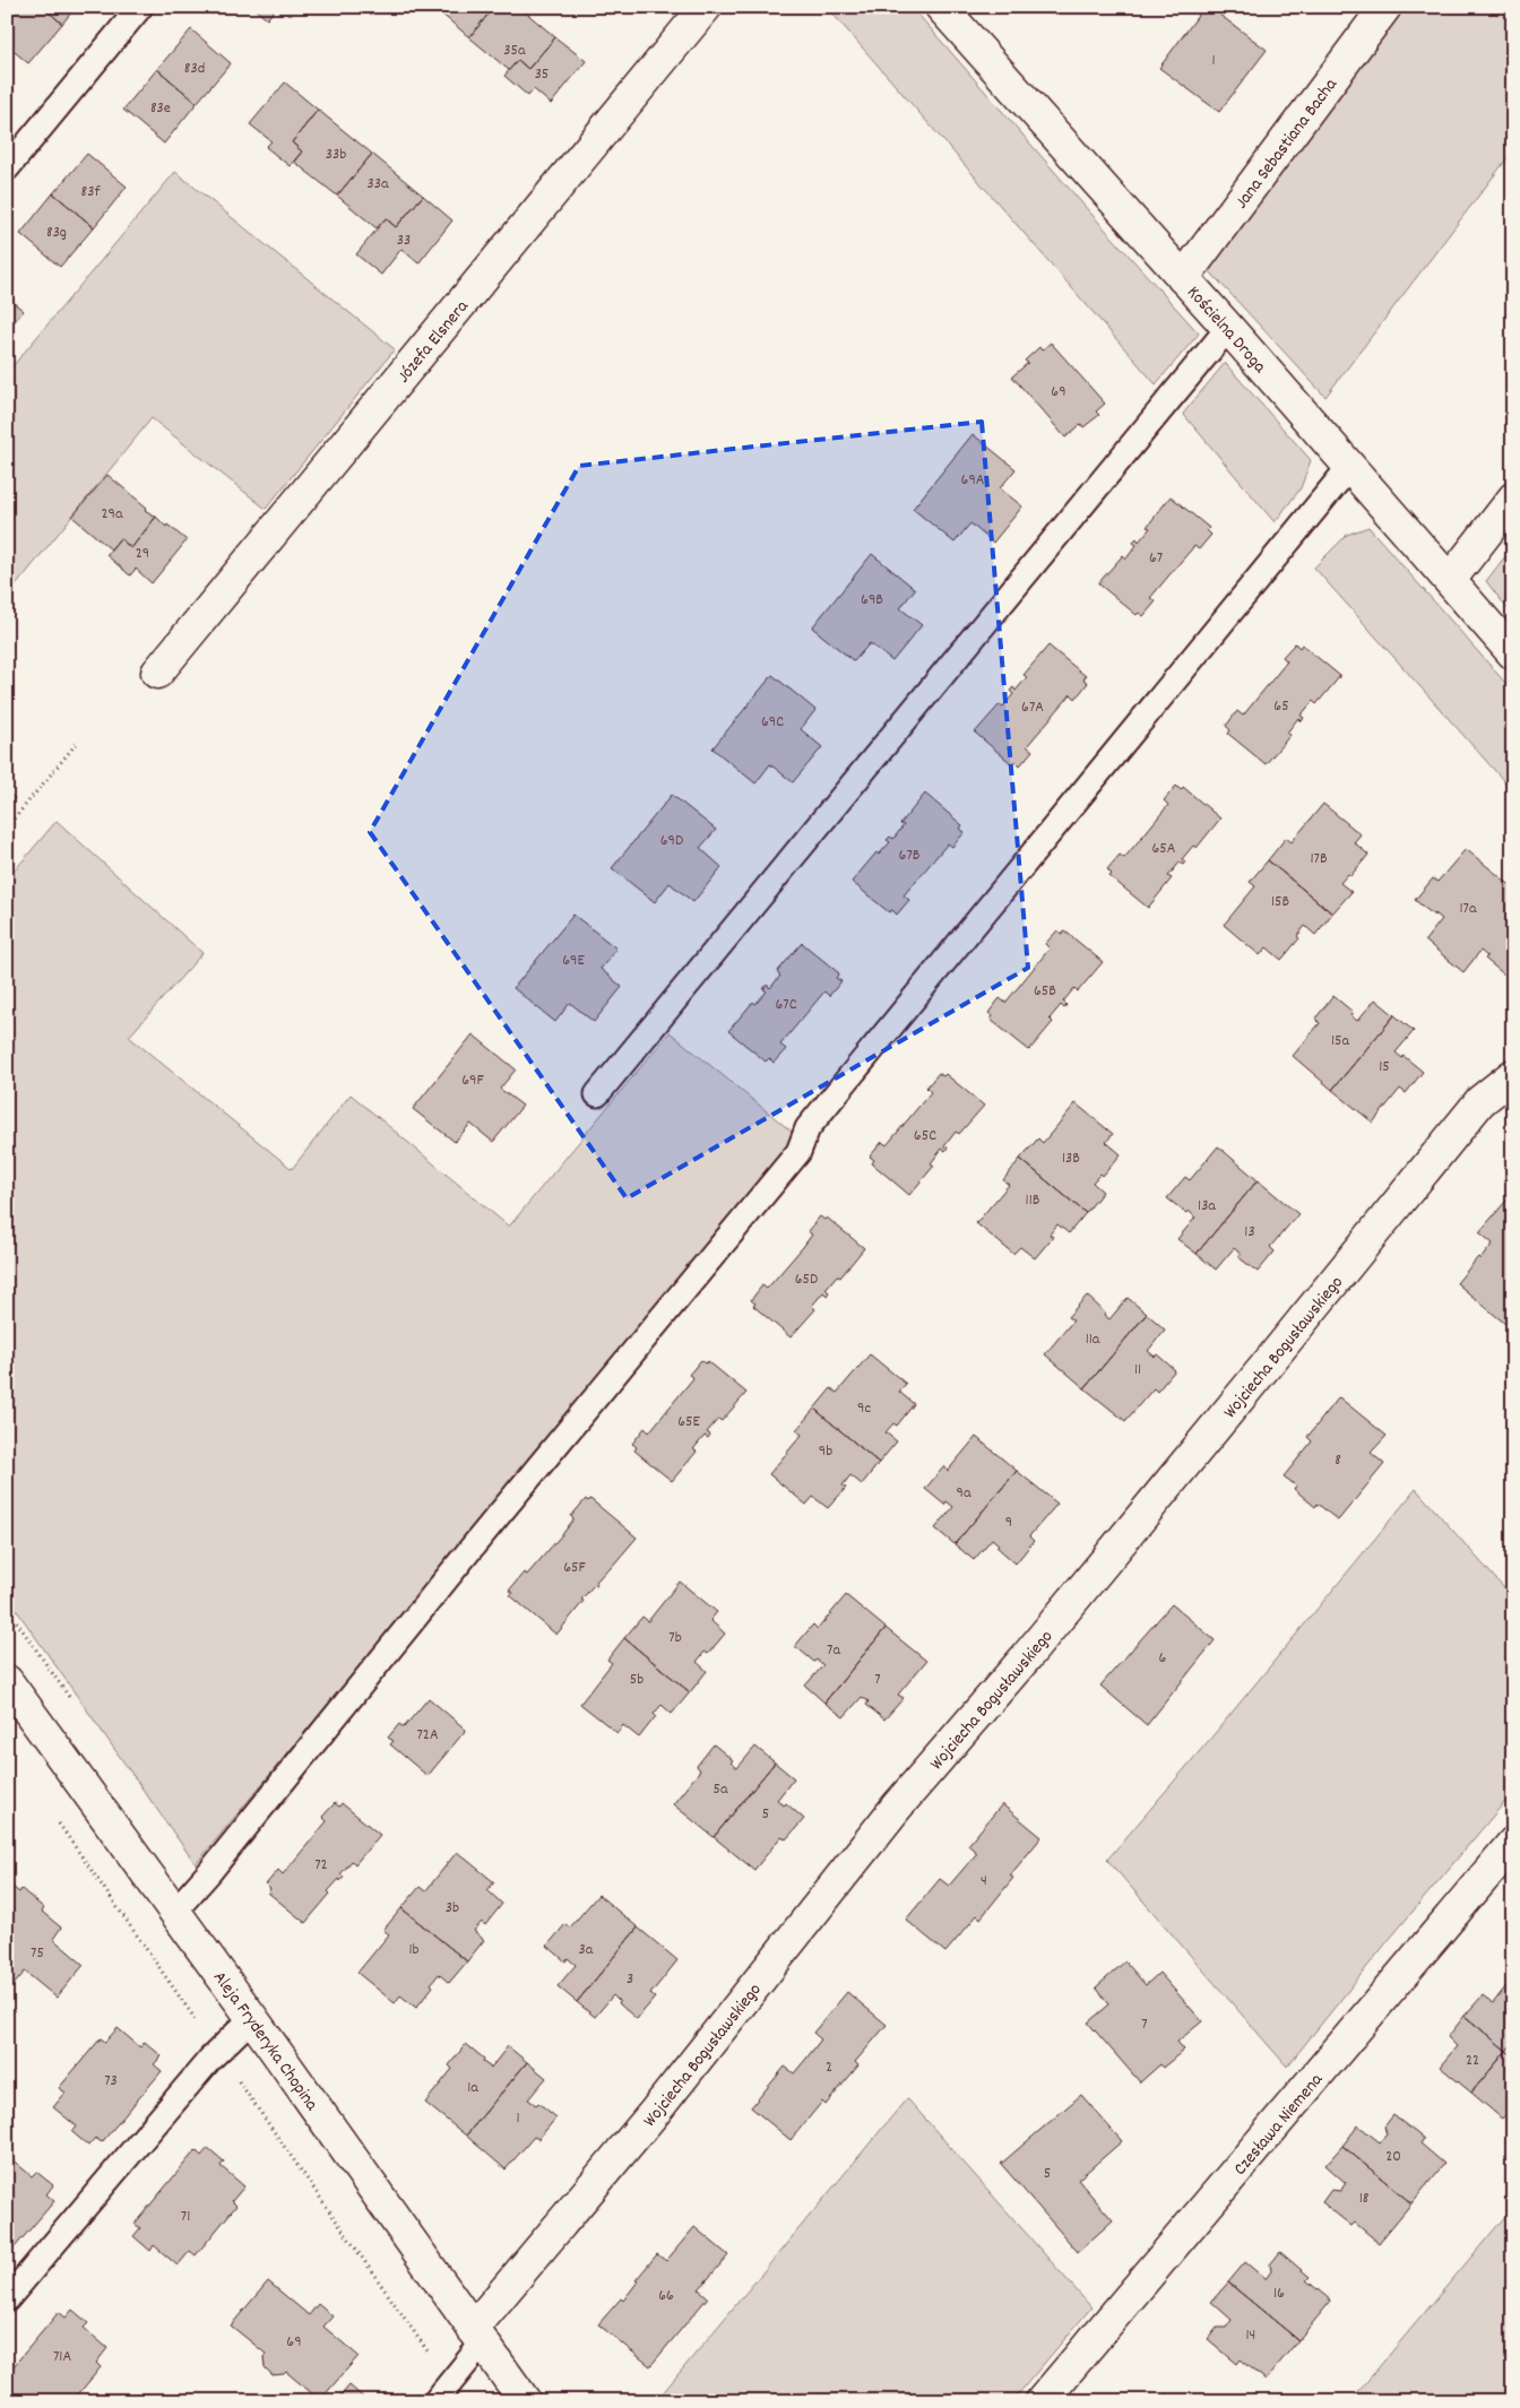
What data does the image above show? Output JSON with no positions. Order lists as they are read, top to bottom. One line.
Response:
{"streets":{"street":["Jana Sebastiana Bacha","Kościelna Droga","Józefa Elsnera","Wojciecha Bogusławskiego","Aleja Fryderyka Chopina","Czesława Niemena"]},"crossings":[["Jana Sebastiana Bacha","Kościelna Droga"],["Wojciecha Bogusławskiego","Aleja Fryderyka Chopina"]],"house_numbers":["35a","1","83d","35","83e","33b","33a","83f","83g","33","69","69A","29a","29","67","69B","65","67A","69C","69D","65A","67B","17B","15B","17a","69E","65B","67C","15a","15","69F","65C","13B","11B","13a","13","65D","11a","11","9c","65E","9b","8","9a","9","65F","7b","7a","6","5b","7","72A","5a","5","72","4","3b","1b","3a","75","3","7","22","2","73","1a","1","20","5","18","71","16","66","14","69","71A"]}
